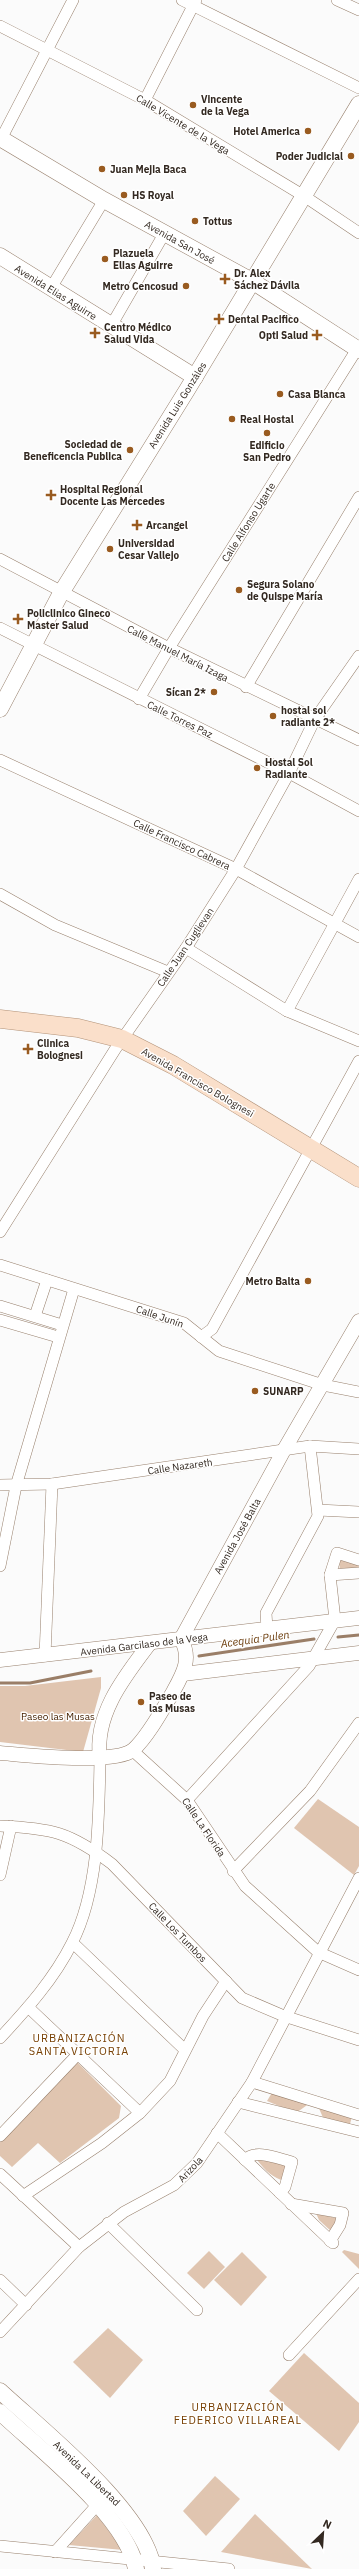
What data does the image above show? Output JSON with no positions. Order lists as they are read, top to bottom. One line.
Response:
{"streets":{"main road":["Avenida San José","Avenida Elias Aguirre","Avenida Luis Gonzáles","Avenida Francisco Bolognesi","Avenida La Libertad"],"street":["Calle Vicente de la Vega","Calle Alfonso Ugarte","Calle Manuel María Izaga","Calle Torres Paz","Calle Francisco Cabrera","Calle Juan Cuglievan","Calle Junín","Calle Nazareth","Avenida José Balta","Avenida Garcilaso de la Vega","Calle La Florida","Calle Los Tumbos","Arizola"]},"crossings":[["Calle Vicente de la Vega","Avenida Luis Gonzáles"],["Avenida San José","Avenida Luis Gonzáles"],["Avenida San José","Calle Alfonso Ugarte"],["Avenida Elias Aguirre","Avenida Luis Gonzáles"],["Avenida Luis Gonzáles","Calle Manuel María Izaga"],["Avenida Luis Gonzáles","Calle Torres Paz"],["Calle Alfonso Ugarte","Calle Manuel María Izaga"],["Calle Alfonso Ugarte","Calle Torres Paz"],["Calle Manuel María Izaga","Calle Juan Cuglievan"],["Calle Torres Paz","Calle Juan Cuglievan"],["Calle Francisco Cabrera","Calle Juan Cuglievan"],["Calle Juan Cuglievan","Avenida Francisco Bolognesi"],["Calle Junín","Avenida José Balta"],["Calle Nazareth","Avenida José Balta"],["Avenida José Balta","Avenida Garcilaso de la Vega"],["Calle La Florida","Arizola"],["Calle Los Tumbos","Arizola"]],"districts":["URBANIZACIÓN SANTA VICTORIA","URBANIZACIÓN FEDERICO VILLAREAL"],"water":["Acequia Pulen"],"parks":["Paseo las Musas"],"places":{"other":["Vincente de la Vega","Hotel America","Poder Judicial","Juan Mejia Baca","HS Royal","Tottus","Plazuela Elias Aguirre","Metro Cencosud","Casa Blanca","Real Hostal","Edificio San Pedro","Sociedad de Beneficencia Publica","Universidad Cesar Vallejo","Segura Solano de Quispe María","Sícan 2*","hostal sol radiante 2*","Hostal Sol Radiante","Metro Balta","SUNARP","Paseo de las Musas"],"health":["Dr. Alex Sáchez Dávila","Dental Pacifico","Centro Médico Salud Vida","Opti Salud","Hospital Regional Docente Las Mercedes","Arcangel","Policlinico Gineco Master Salud","Clinica Bolognesi"]},"north":"top right"}
